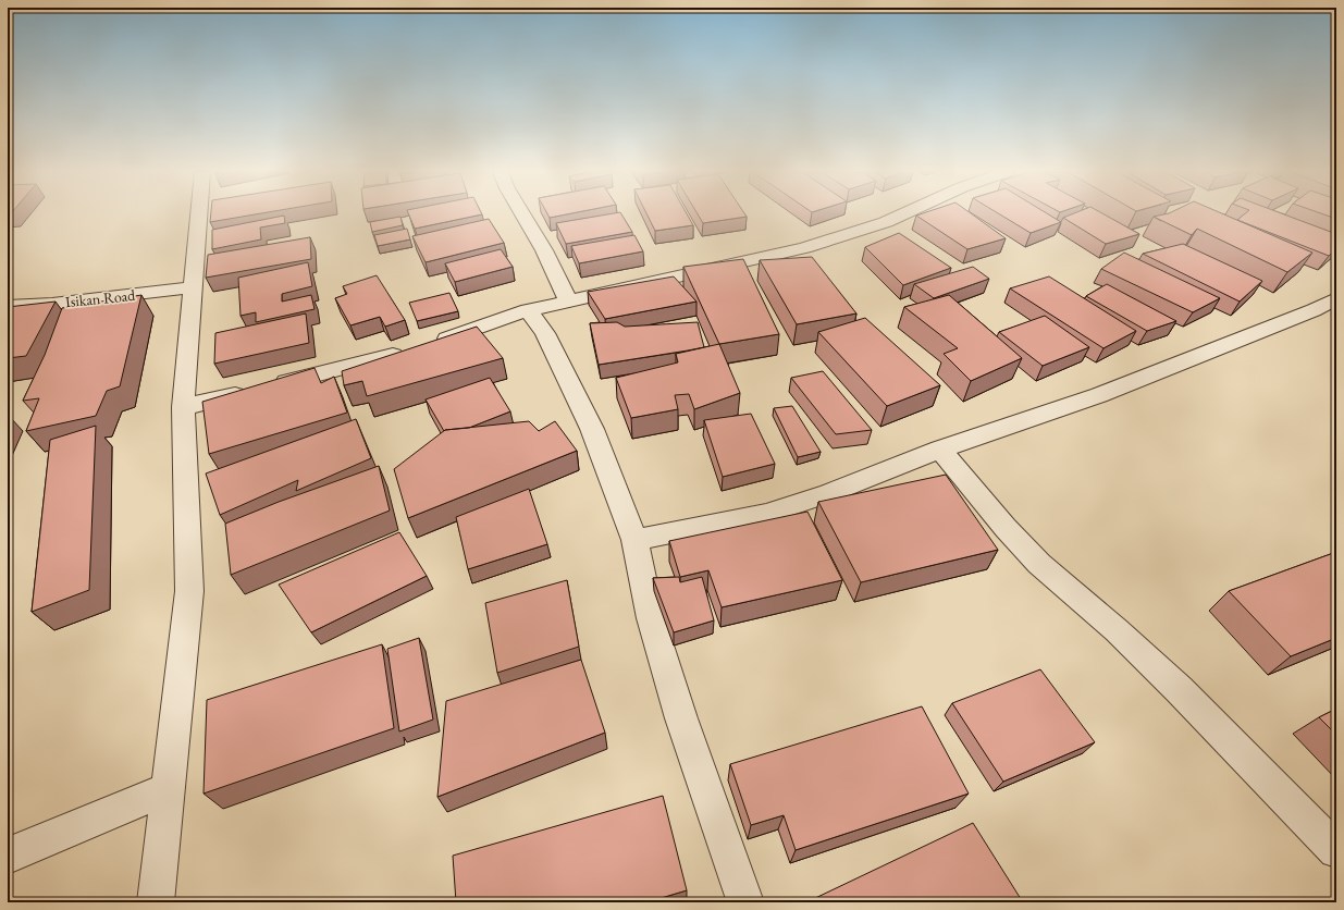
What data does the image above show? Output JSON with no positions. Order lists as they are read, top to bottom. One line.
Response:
{"streets":{"street":["Isikan Road"]}}
